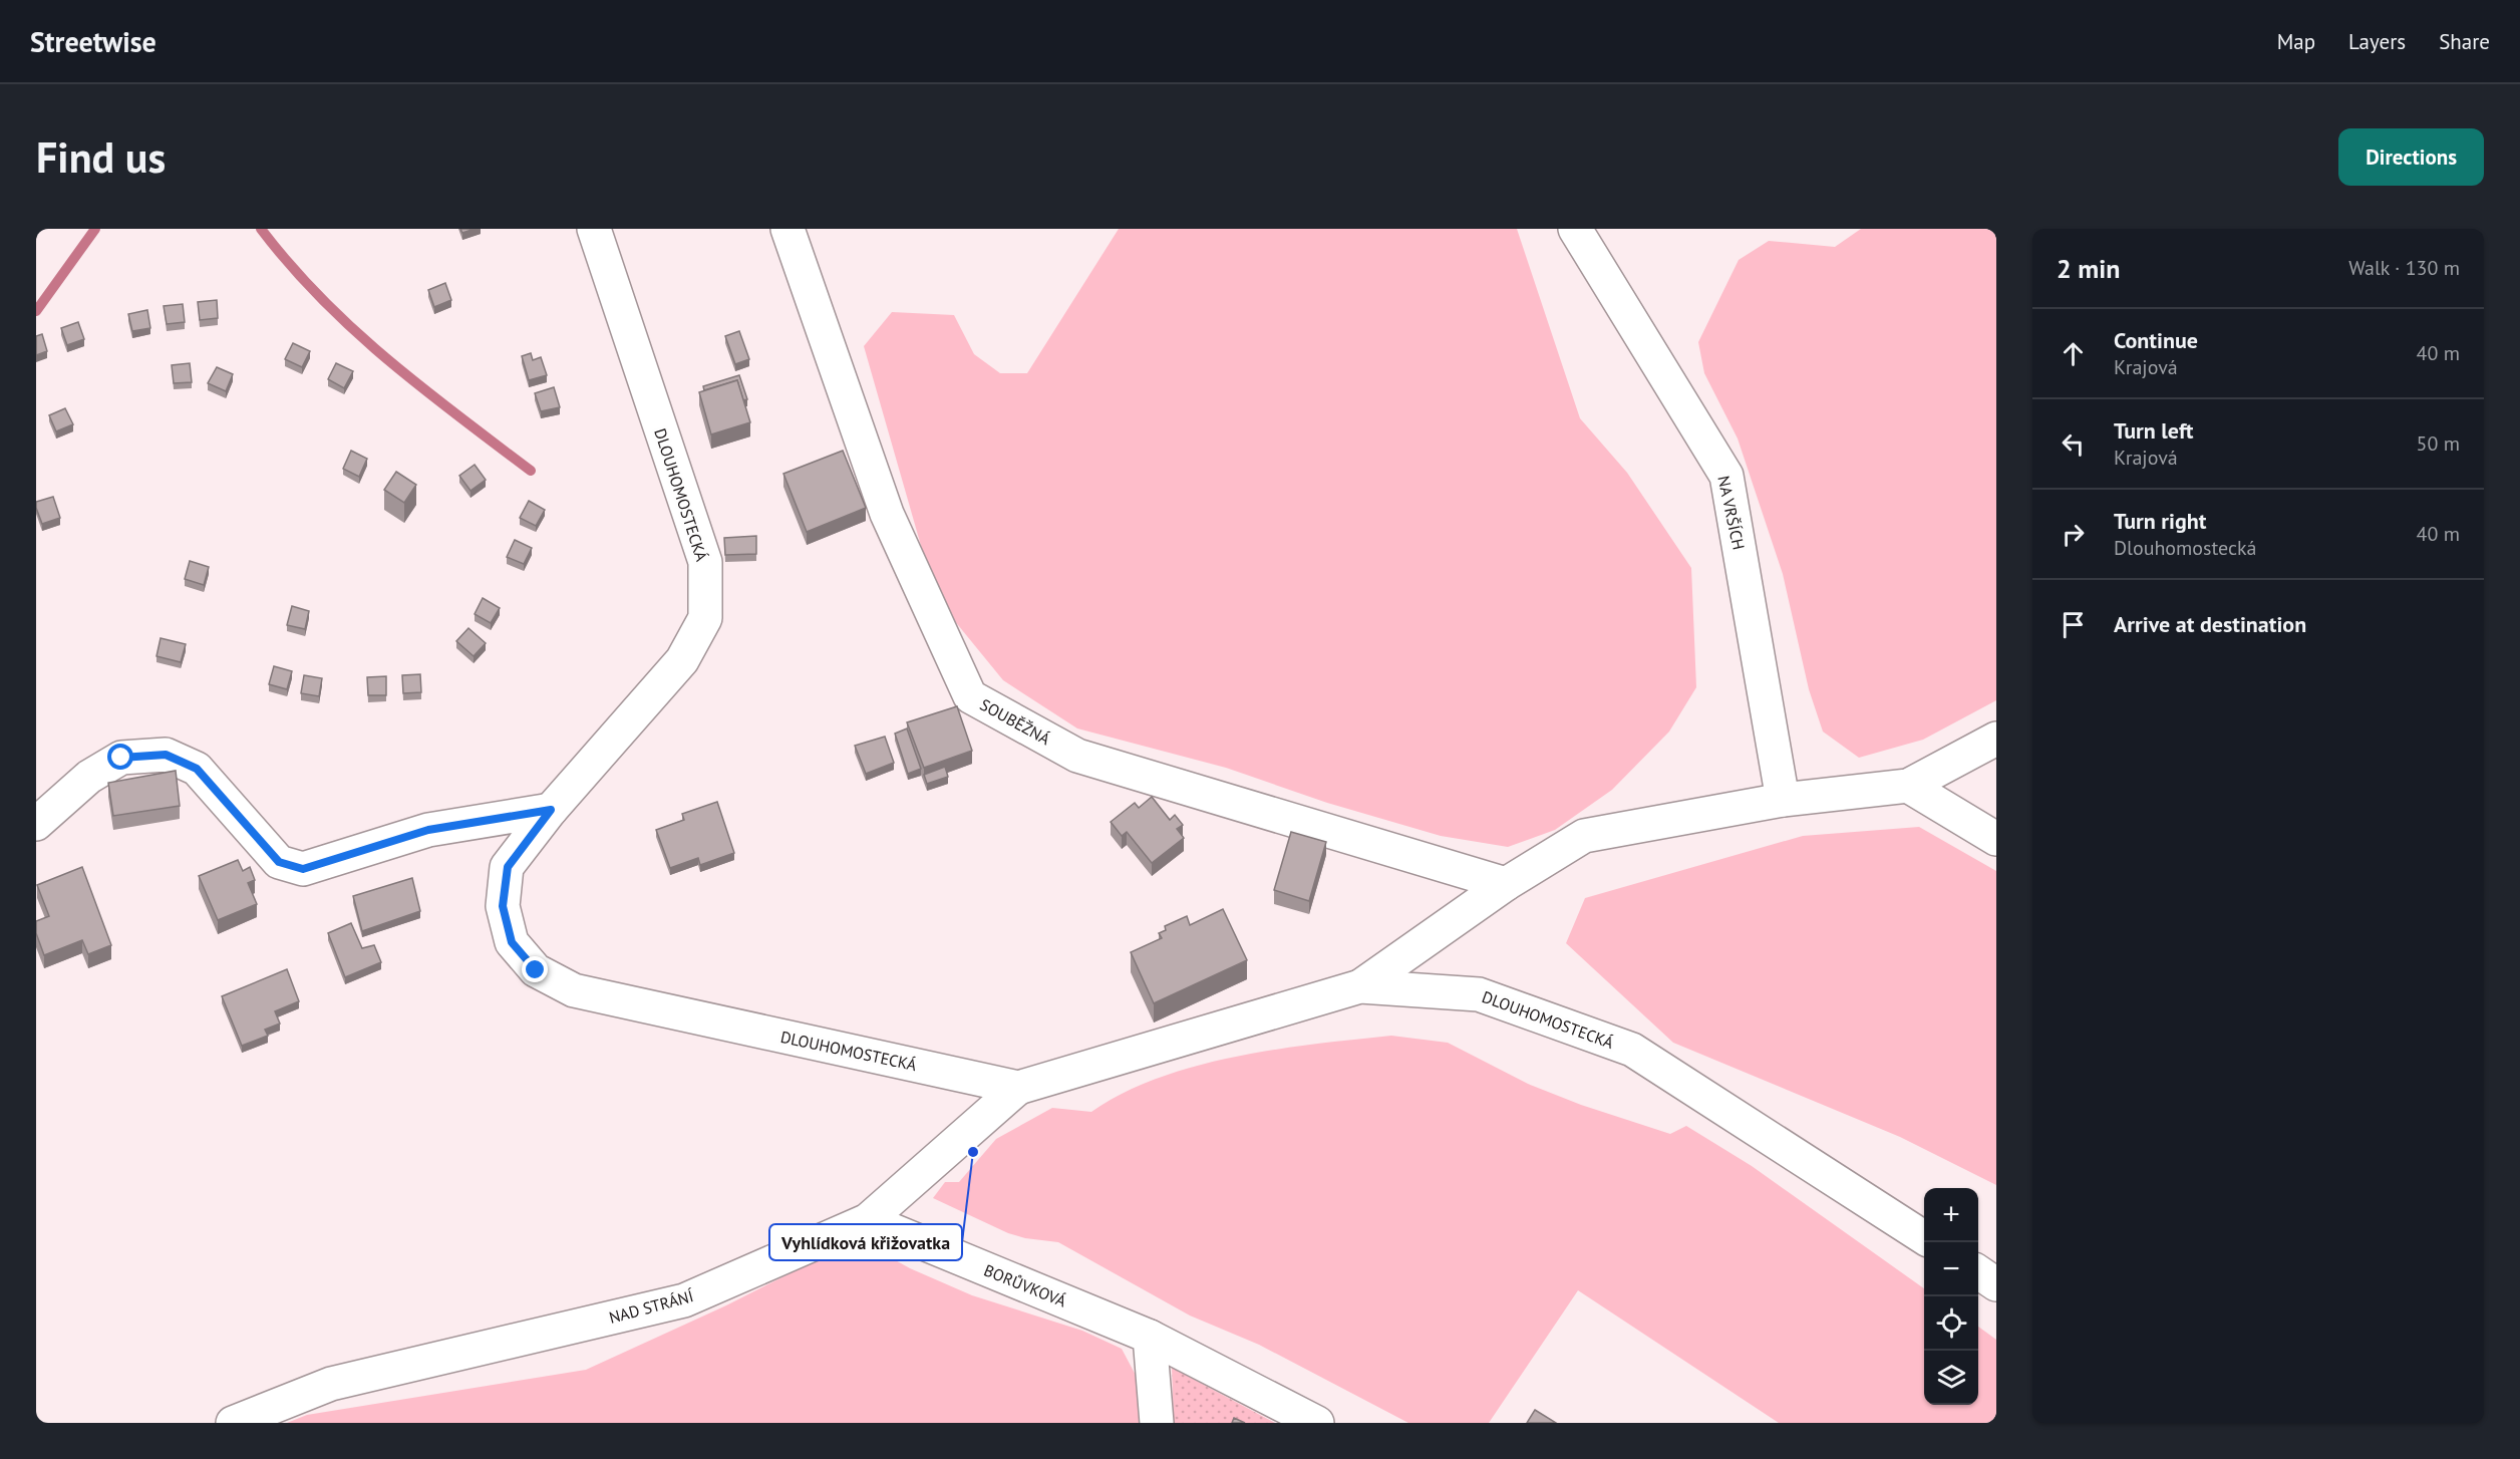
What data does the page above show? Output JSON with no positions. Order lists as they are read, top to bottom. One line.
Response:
{"streets":{"street":["DLOUHOMOSTECKÁ","NA VRŠÍCH","SOUBĚŽNÁ","BORŮVKOVÁ","NAD STRÁNÍ"]},"crossings":[["DLOUHOMOSTECKÁ","NAD STRÁNÍ"],["BORŮVKOVÁ","NAD STRÁNÍ"]],"places":["Vyhlídková křižovatka"],"page":{"header":"Streetwise","nav":["Map","Layers","Share"],"buttons":"Directions","title":"Find us","heading":["2 min","Walk · 130 m"],"list":[["Continue","Krajová","40 m"],["Turn left","Krajová","50 m"],["Turn right","Dlouhomostecká","40 m"],"Arrive at destination"],"map_buttons":["+","−"]}}
